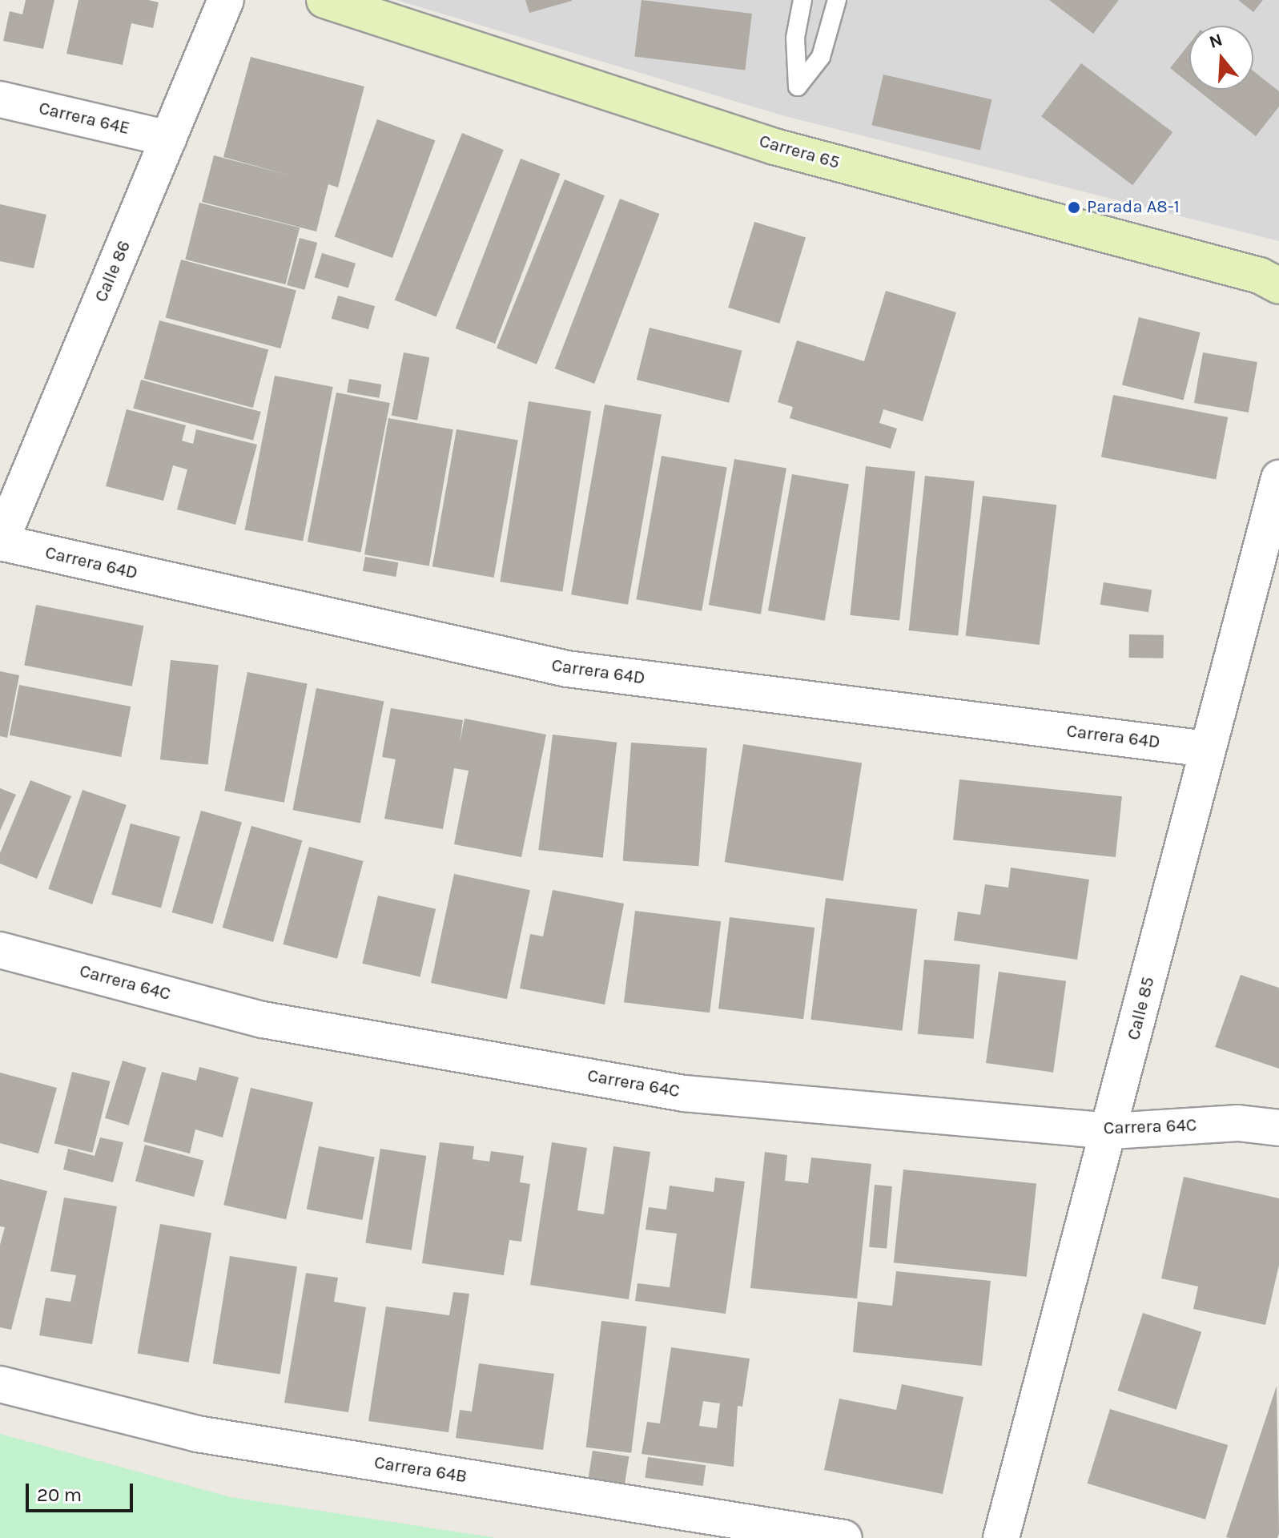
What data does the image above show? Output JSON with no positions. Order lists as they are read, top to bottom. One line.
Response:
{"streets":{"street":["Carrera 64E","Carrera 65","Calle 86","Carrera 64D","Carrera 64C","Calle 85","Carrera 64B"]},"crossings":[["Carrera 64E","Calle 86"],["Calle 86","Carrera 64D"],["Carrera 64D","Calle 85"],["Carrera 64C","Calle 85"]],"places":["Parada A8-1"],"scale_bar":"20 m","north":"top"}
